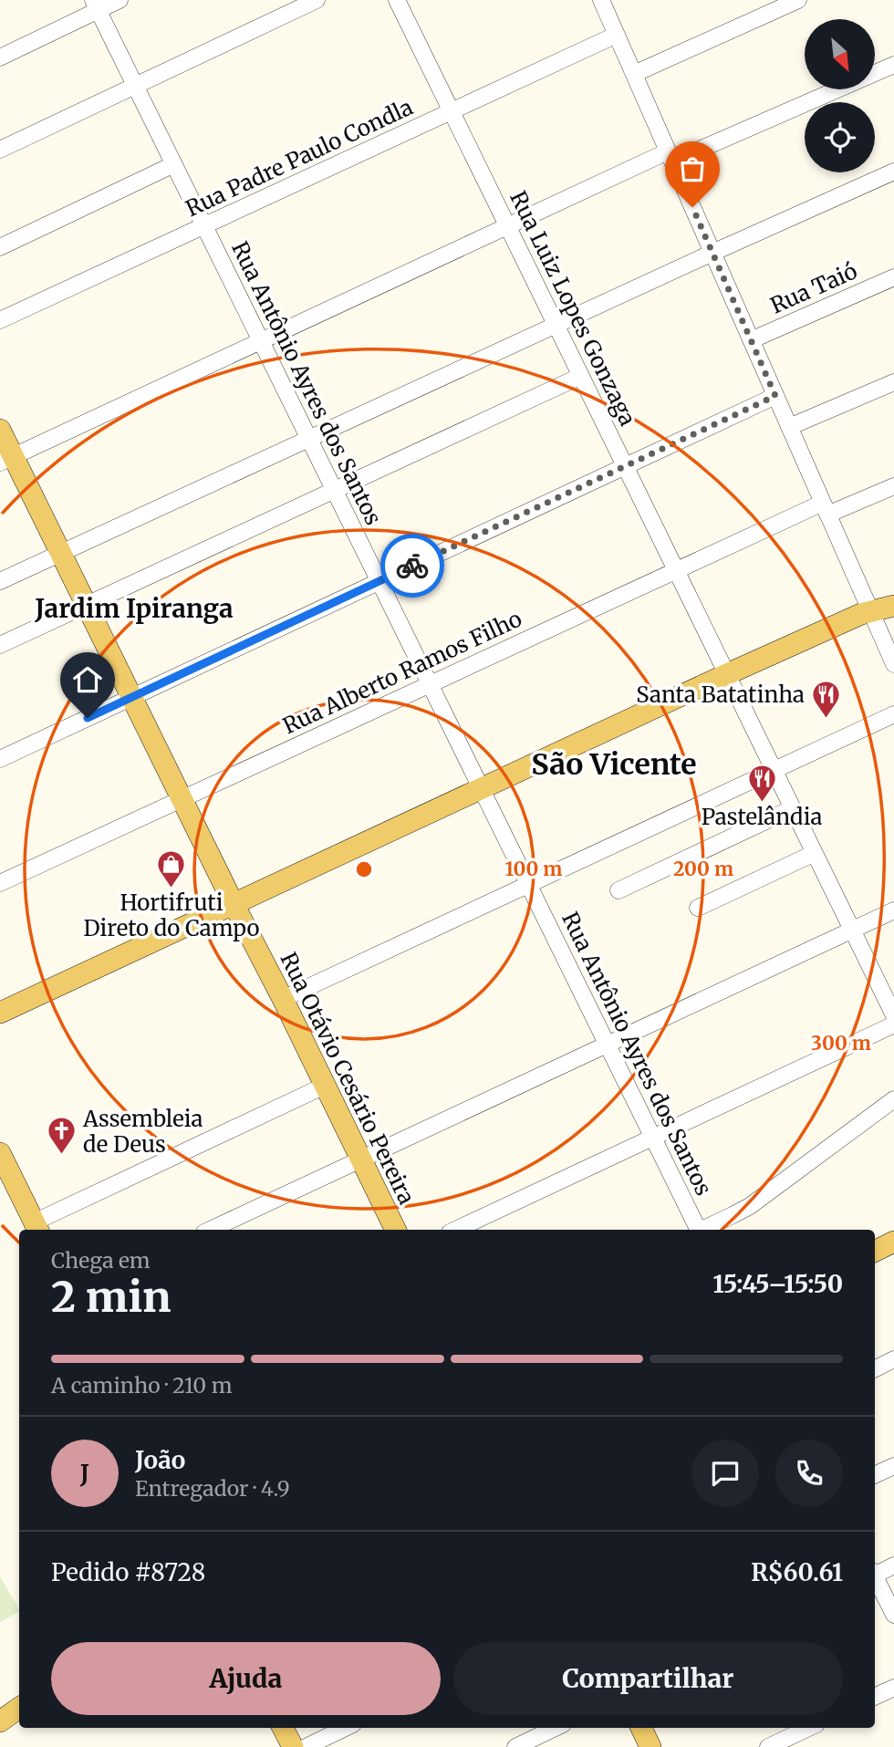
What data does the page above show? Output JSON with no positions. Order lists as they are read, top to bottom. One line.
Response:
{"streets":{"main road":["Rua Otávio Cesário Pereira"],"street":["Rua Padre Paulo Condla","Rua Taió","Rua Luiz Lopes Gonzaga","Rua Antônio Ayres dos Santos","Rua Alberto Ramos Filho"]},"crossings":[["Rua Padre Paulo Condla","Rua Luiz Lopes Gonzaga"],["Rua Padre Paulo Condla","Rua Antônio Ayres dos Santos"],["Rua Luiz Lopes Gonzaga","Rua Alberto Ramos Filho"],["Rua Antônio Ayres dos Santos","Rua Alberto Ramos Filho"],["Rua Alberto Ramos Filho","Rua Otávio Cesário Pereira"]],"districts":["Jardim Ipiranga","São Vicente"],"places":{"restaurant":["Santa Batatinha","Pastelândia"],"shop":["Hortifruti Direto do Campo"],"church":["Assembleia de Deus"]},"north":"bottom right","page":{"heading":["2 min","Chega em","15:45–15:50"],"panel":["João","Entregador · 4.9","Pedido #8728","R$60.61"],"bar":"A caminho · 210 m","round":"J","buttons":["Ajuda","Compartilhar"]},"rings":["100 m","200 m","300 m"]}
